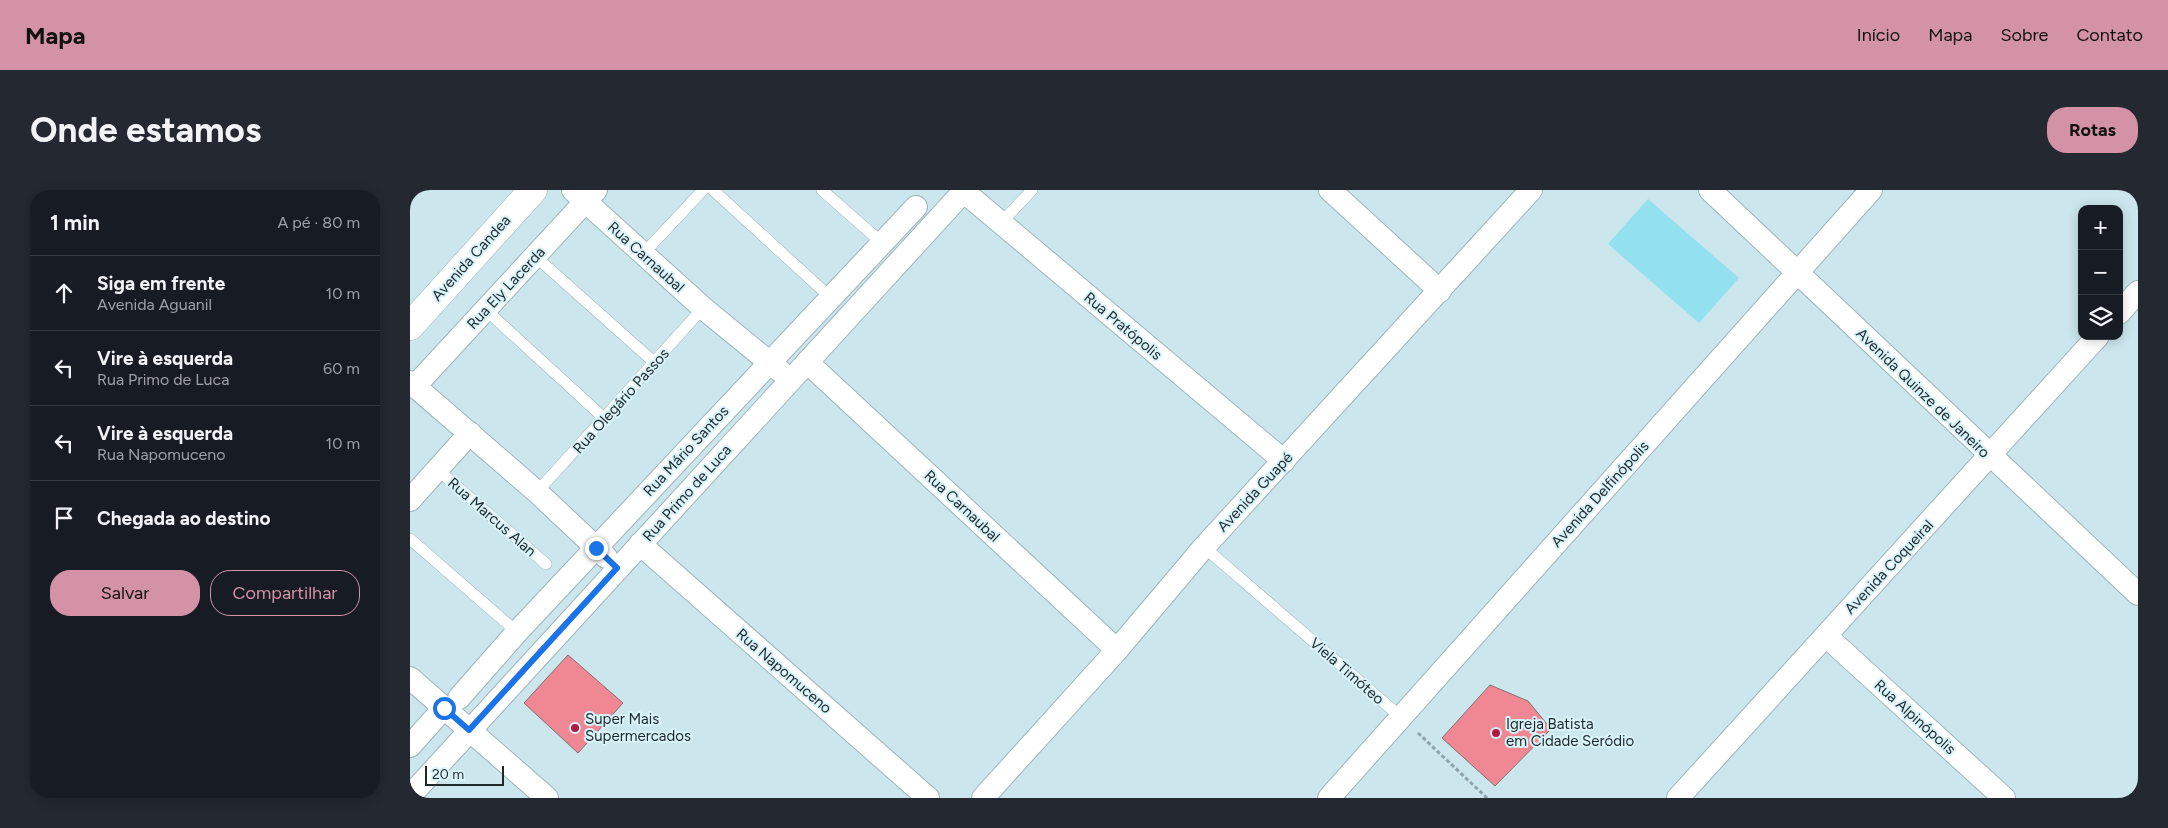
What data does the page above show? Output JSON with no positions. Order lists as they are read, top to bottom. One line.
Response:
{"streets":{"main road":["Avenida Candea"],"street":["Rua Carnaubal","Rua Ely Lacerda","Rua Pratópolis","Avenida Quinze de Janeiro","Rua Mário Santos","Avenida Guapé","Rua Primo de Luca","Avenida Delfinópolis","Avenida Coqueiral","Rua Napomuceno","Rua Alpinópolis"],"lane":["Rua Olegário Passos","Rua Marcus Alan","Viela Timóteo"]},"crossings":[["Rua Carnaubal","Rua Ely Lacerda"],["Rua Carnaubal","Rua Olegário Passos"],["Rua Carnaubal","Rua Mário Santos"],["Rua Carnaubal","Avenida Guapé"],["Rua Carnaubal","Rua Primo de Luca"],["Rua Pratópolis","Avenida Guapé"],["Rua Pratópolis","Rua Primo de Luca"],["Avenida Quinze de Janeiro","Avenida Delfinópolis"],["Avenida Quinze de Janeiro","Avenida Coqueiral"],["Avenida Guapé","Viela Timóteo"],["Rua Primo de Luca","Rua Napomuceno"],["Avenida Delfinópolis","Viela Timóteo"],["Avenida Coqueiral","Rua Alpinópolis"]],"places":["Super Mais Supermercados","Igreja Batista em Cidade Seródio"],"scale_bar":"20 m","page":{"header":"Mapa","nav":["Início","Mapa","Sobre","Contato"],"buttons":["Rotas",["Salvar","Compartilhar"]],"title":"Onde estamos","heading":["1 min","A pé · 80 m"],"map_buttons":["+","−"],"list":[["Siga em frente","Avenida Aguanil","10 m"],["Vire à esquerda","Rua Primo de Luca","60 m"],["Vire à esquerda","Rua Napomuceno","10 m"],"Chegada ao destino"],"scale":"20 m"}}
